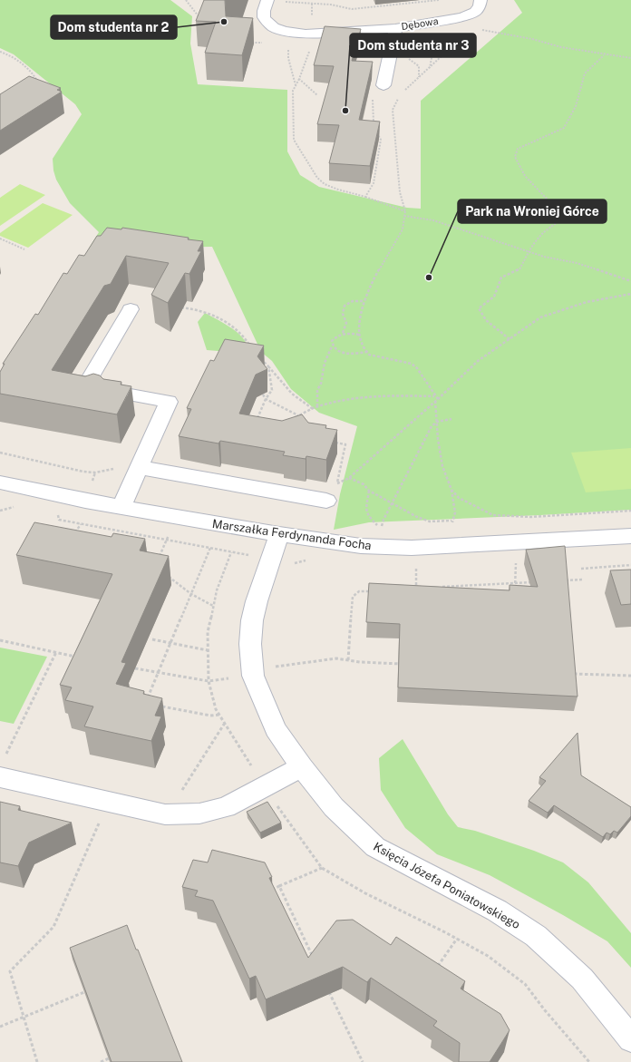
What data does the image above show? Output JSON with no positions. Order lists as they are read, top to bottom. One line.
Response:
{"streets":{"street":["Dębowa","Marszałka Ferdynanda Focha","Księcia Józefa Poniatowskiego"]},"crossings":[["Marszałka Ferdynanda Focha","Księcia Józefa Poniatowskiego"]],"places":["Dom studenta nr 2","Dom studenta nr 3","Park na Wroniej Górce"]}
